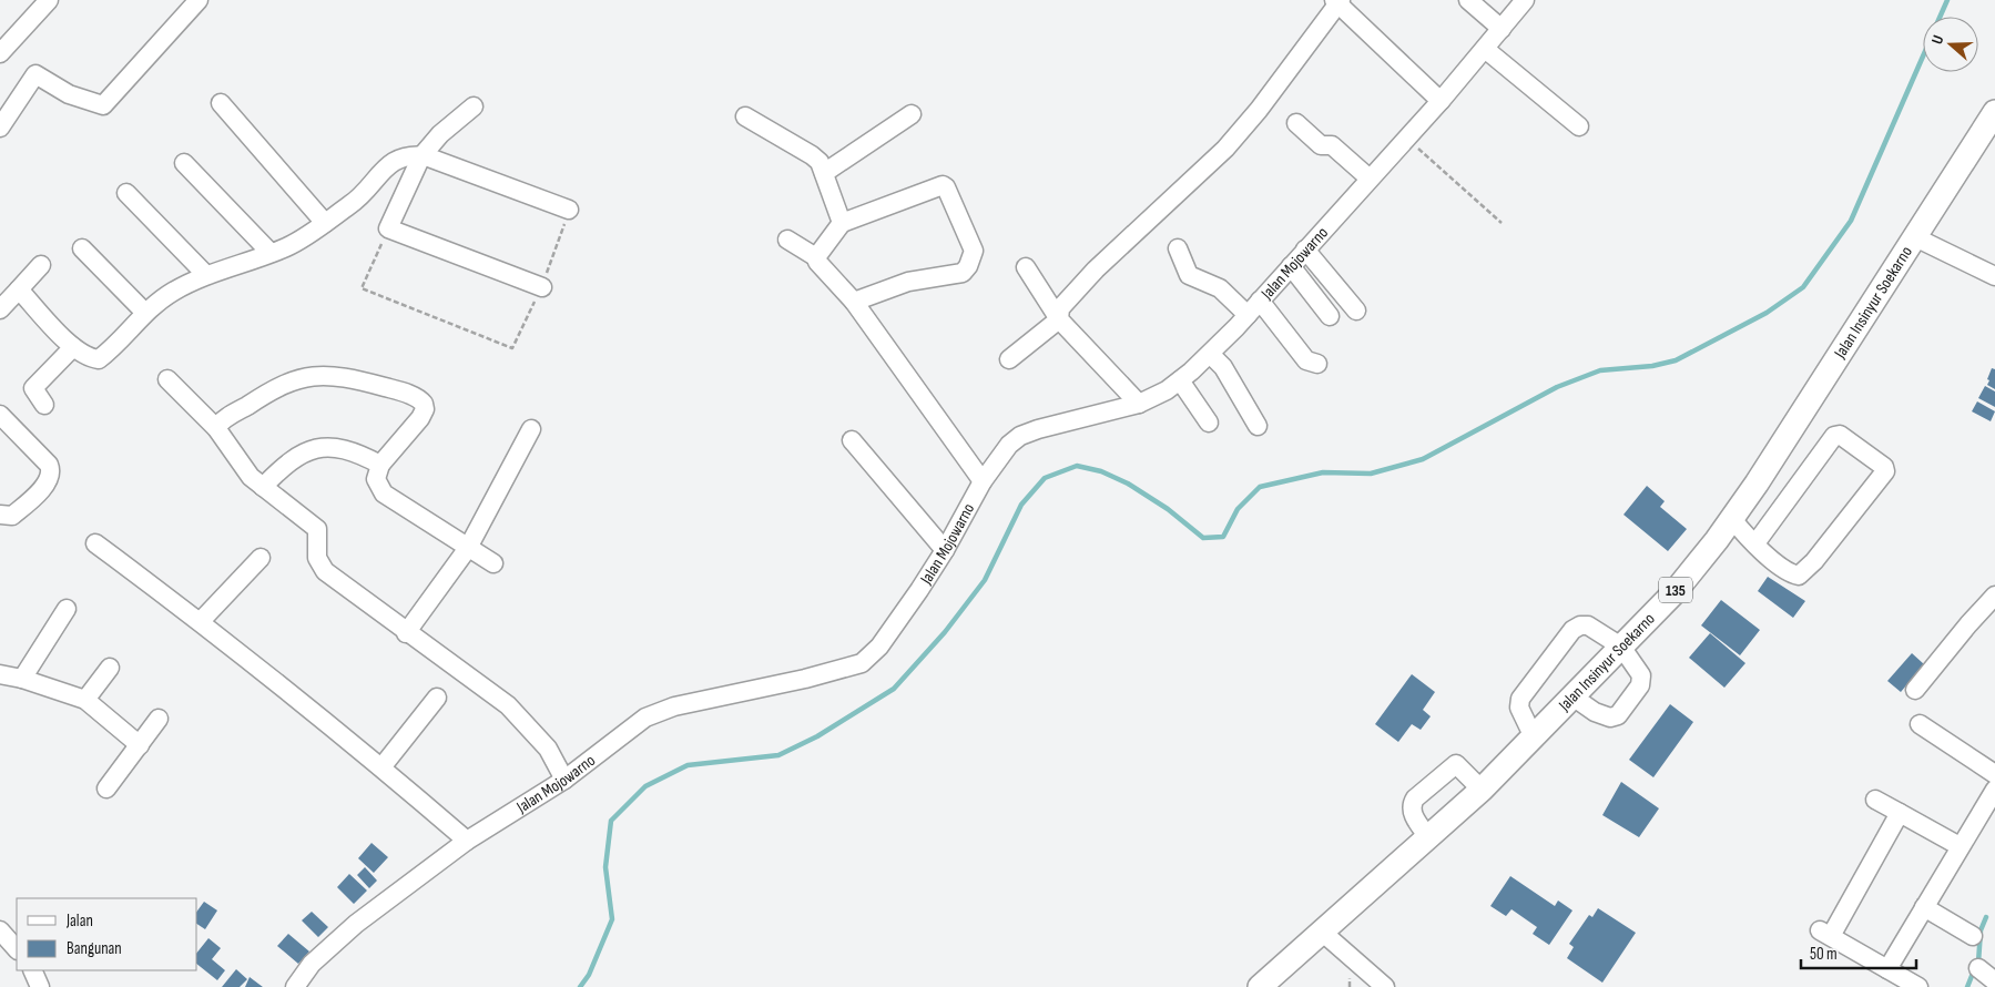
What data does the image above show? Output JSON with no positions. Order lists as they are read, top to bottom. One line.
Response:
{"streets":{"main road":["Jalan Insinyur Soekarno","135"],"street":["Jalan Mojowarno"]},"legend":["Jalan","Bangunan"],"scale_bar":"50 m","north":"left"}
